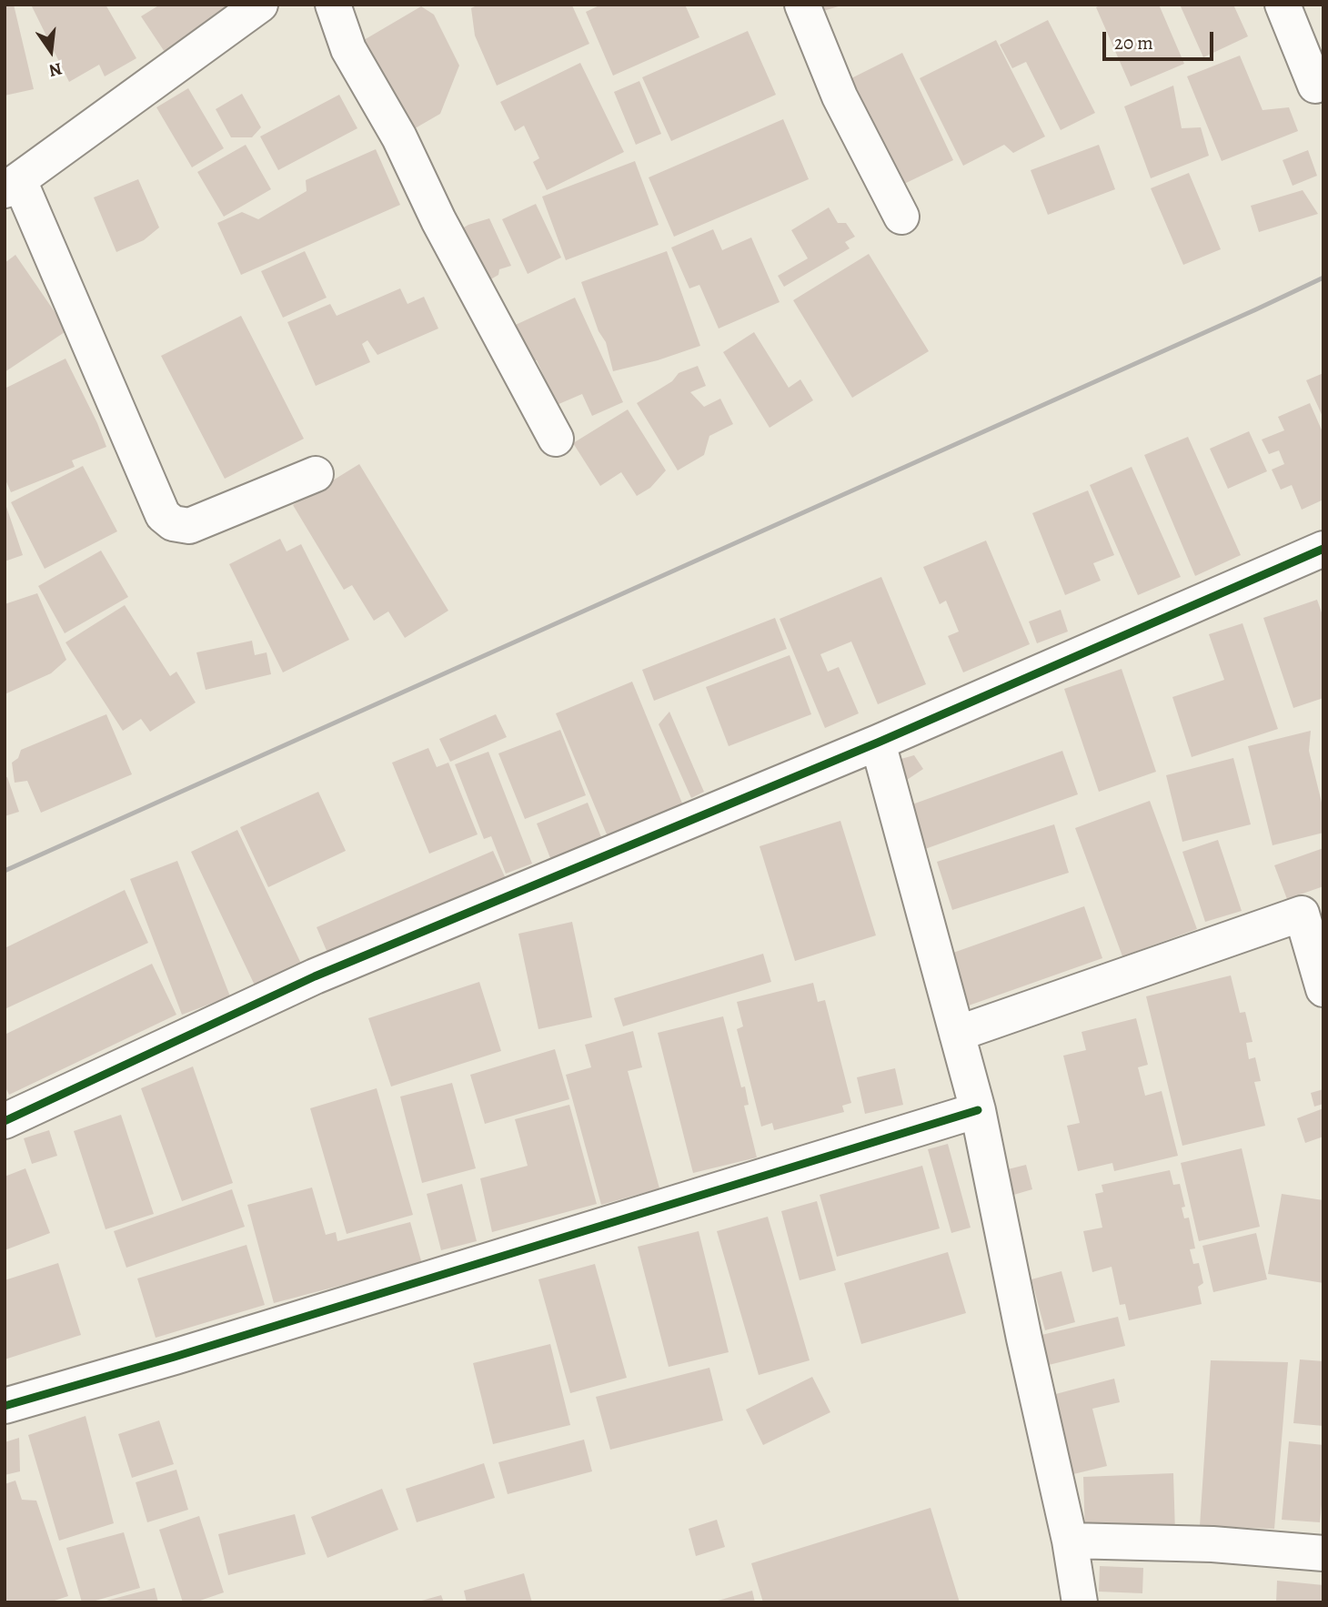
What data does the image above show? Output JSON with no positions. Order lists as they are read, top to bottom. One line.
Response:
{"scale_bar":"20 m","north":"bottom"}
